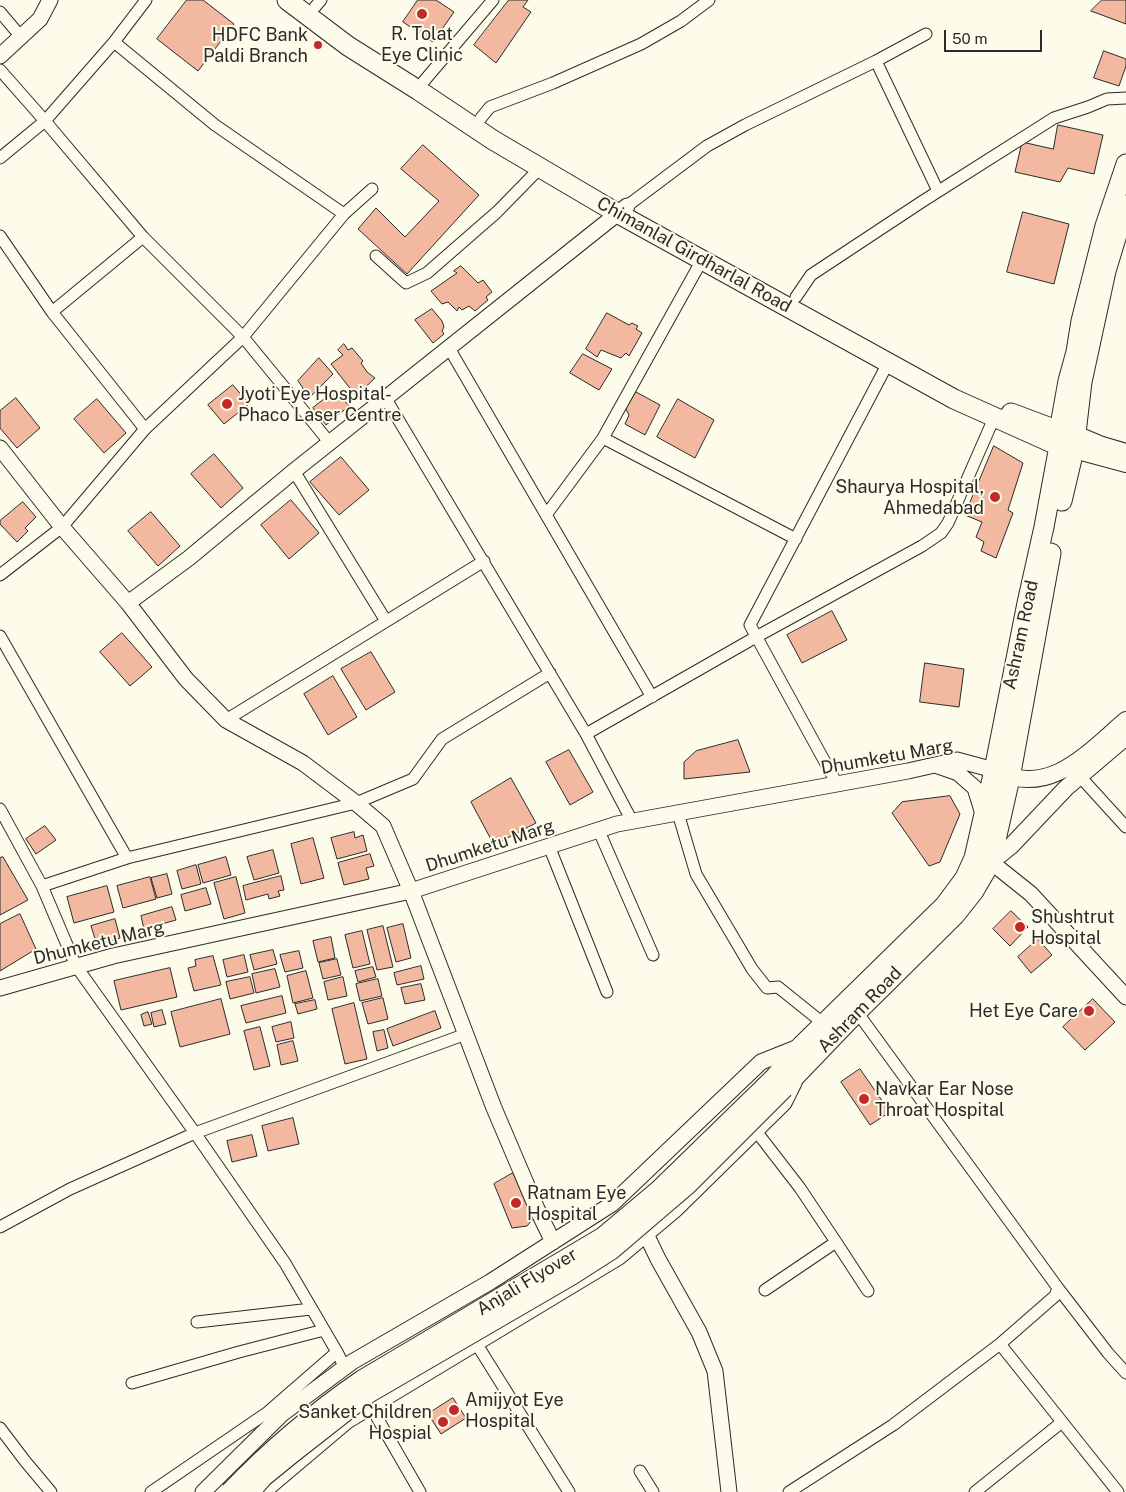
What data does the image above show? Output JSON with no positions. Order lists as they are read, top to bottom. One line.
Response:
{"streets":{"main road":["Chimanlal Girdharlal Road","Ashram Road","Anjali Flyover"],"street":["Dhumketu Marg"]},"crossings":[["Chimanlal Girdharlal Road","Ashram Road"],["Ashram Road","Dhumketu Marg"],["Ashram Road","Anjali Flyover"]],"places":["R. Tolat Eye Clinic","HDFC Bank Paldi Branch","Jyoti Eye Hospital- Phaco Laser Centre","Shaurya Hospital, Ahmedabad","Shushtrut Hospital","Het Eye Care","Navkar Ear Nose Throat Hospital","Ratnam Eye Hospital","Amijyot Eye Hospital","Sanket Children Hospial"],"scale_bar":"50 m"}
